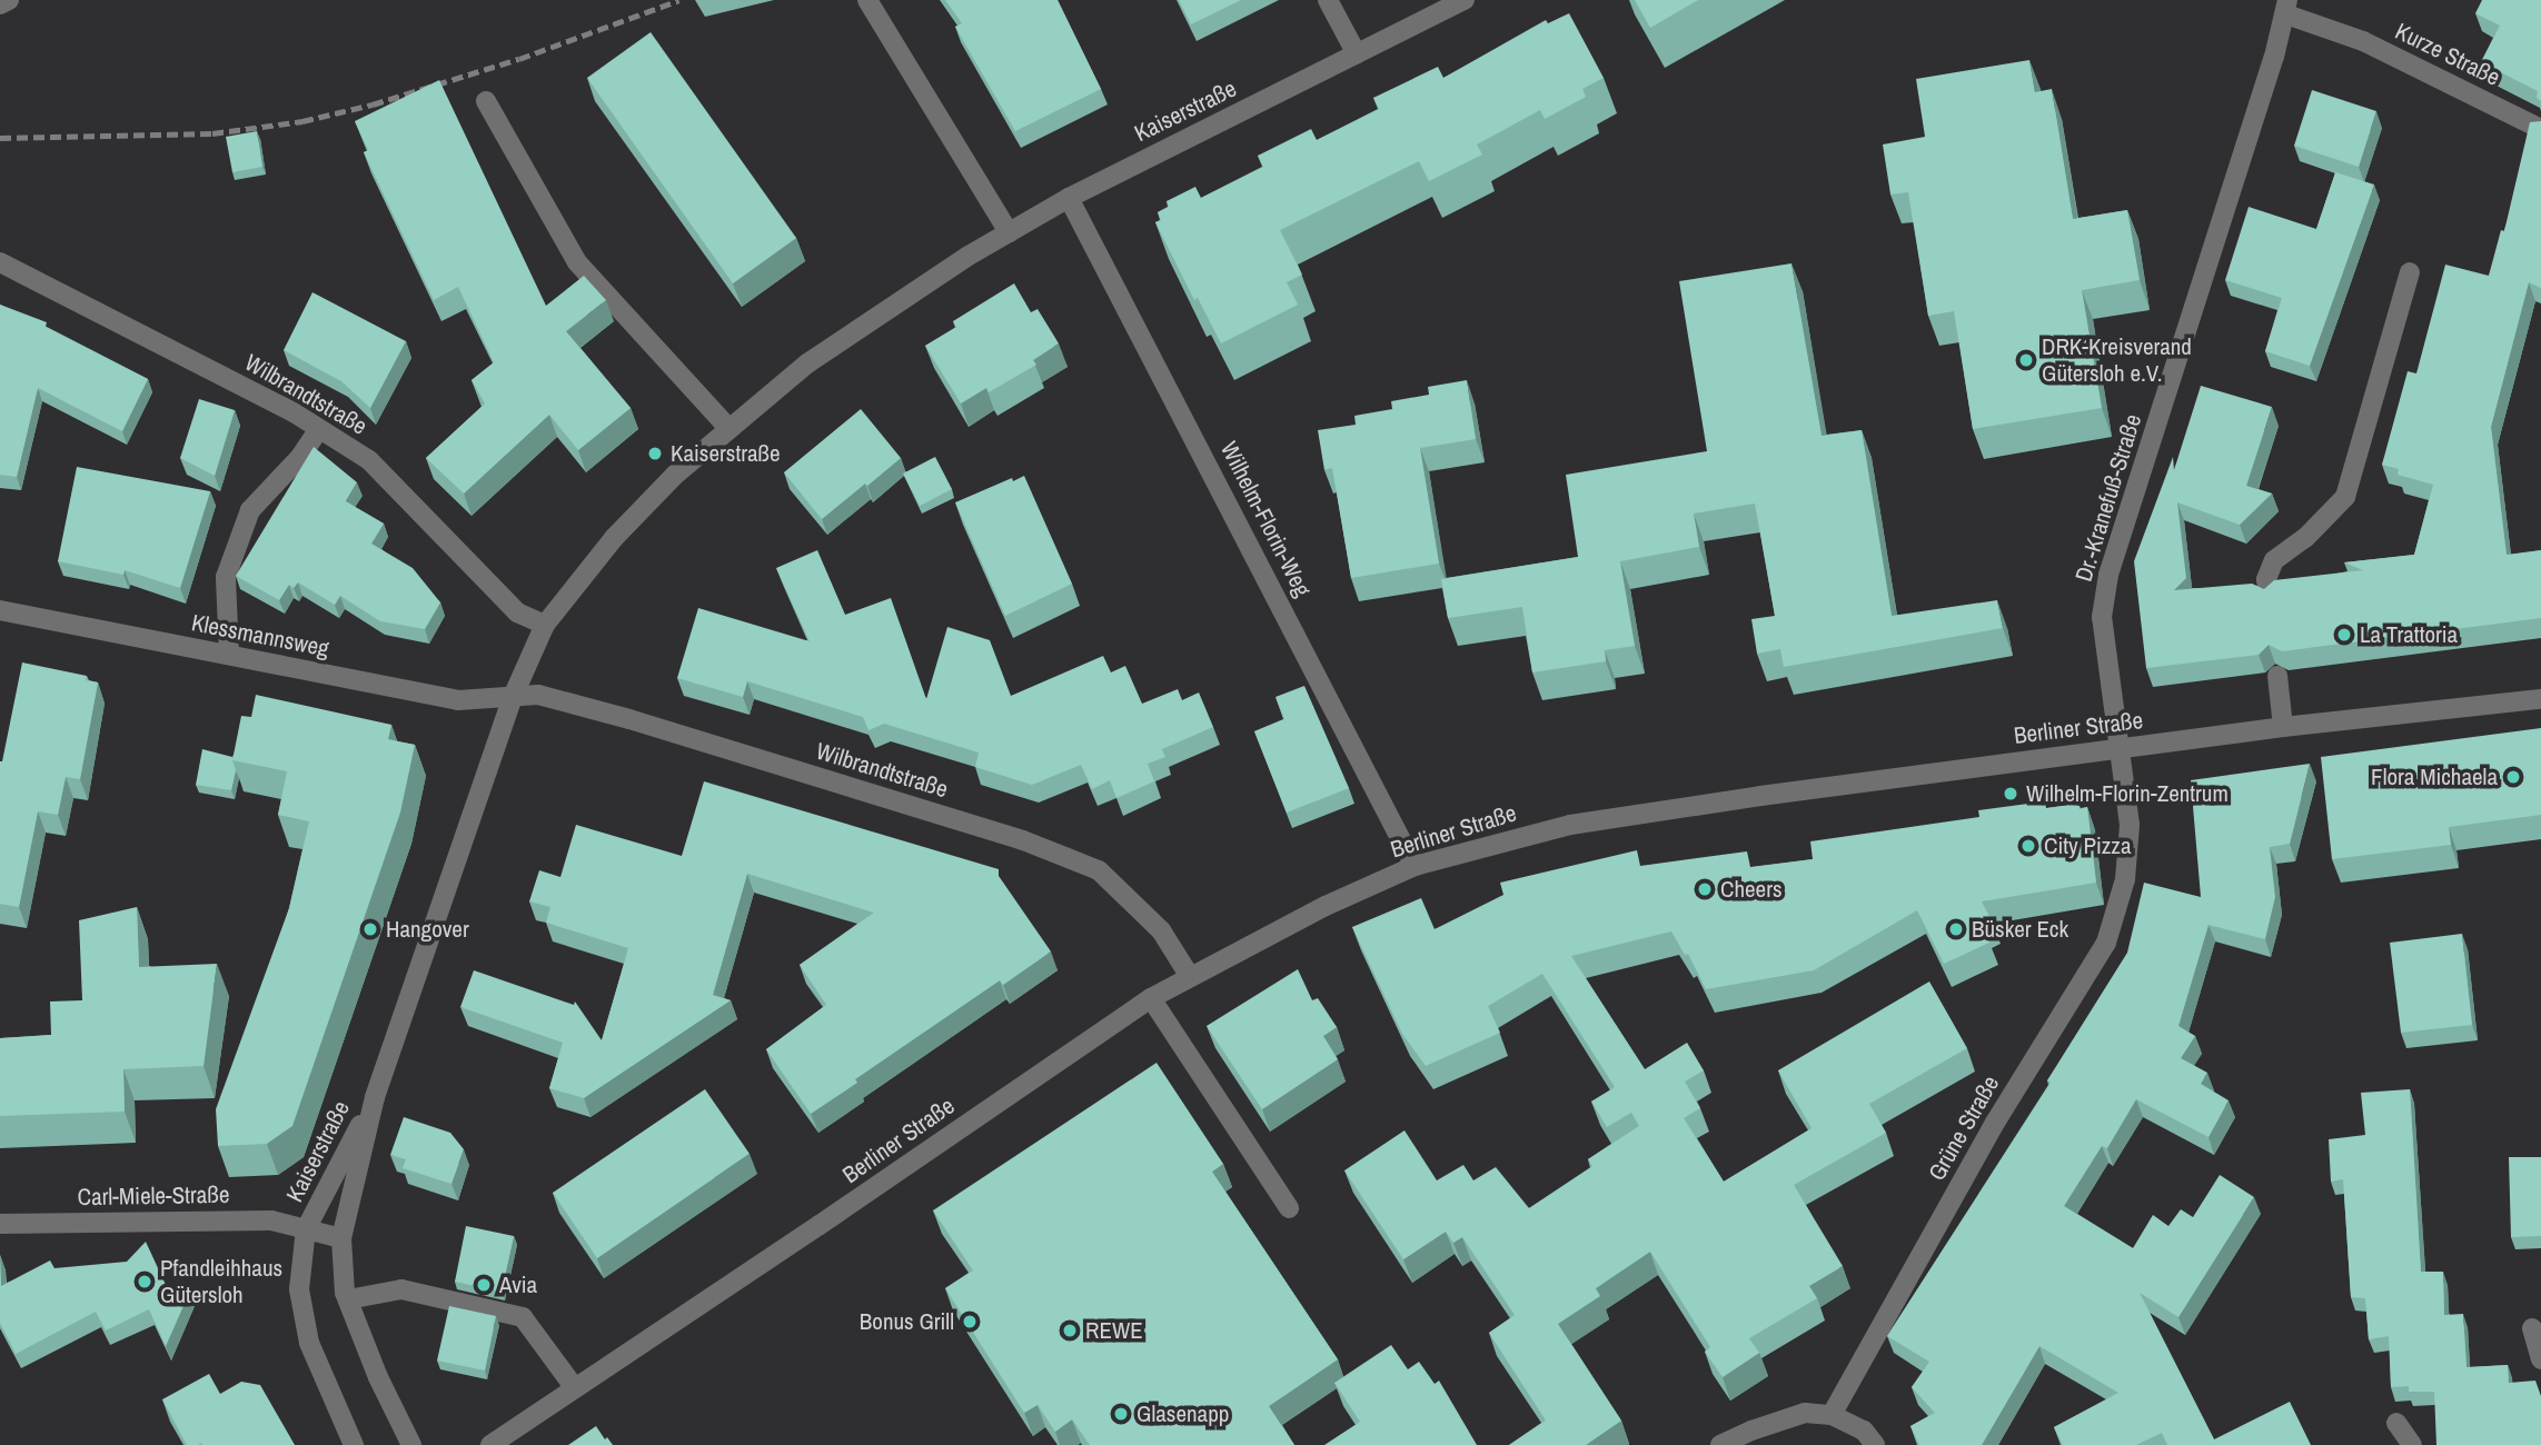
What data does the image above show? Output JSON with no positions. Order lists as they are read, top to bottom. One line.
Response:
{"streets":{"street":["Kurze Straße","Kaiserstraße","Wilbrandtstraße","Dr.-Kranefuß-Straße","Wilhelm-Florin-Weg","Klessmannsweg","Berliner Straße","Grüne Straße","Carl-Miele-Straße"]},"crossings":[["Kurze Straße","Dr.-Kranefuß-Straße"],["Kaiserstraße","Wilbrandtstraße"],["Kaiserstraße","Wilhelm-Florin-Weg"],["Kaiserstraße","Klessmannsweg"],["Kaiserstraße","Carl-Miele-Straße"],["Wilbrandtstraße","Klessmannsweg"],["Wilbrandtstraße","Berliner Straße"],["Dr.-Kranefuß-Straße","Berliner Straße"],["Dr.-Kranefuß-Straße","Grüne Straße"],["Wilhelm-Florin-Weg","Berliner Straße"],["Berliner Straße","Grüne Straße"]],"places":["DRK-Kreisverand Gütersloh e.V.","Kaiserstraße","La Trattoria","Flora Michaela","Wilhelm-Florin-Zentrum","City Pizza","Cheers","Hangover","Büsker Eck","Pfandleihhaus Gütersloh","Avia","Bonus Grill","REWE","Glasenapp"]}
